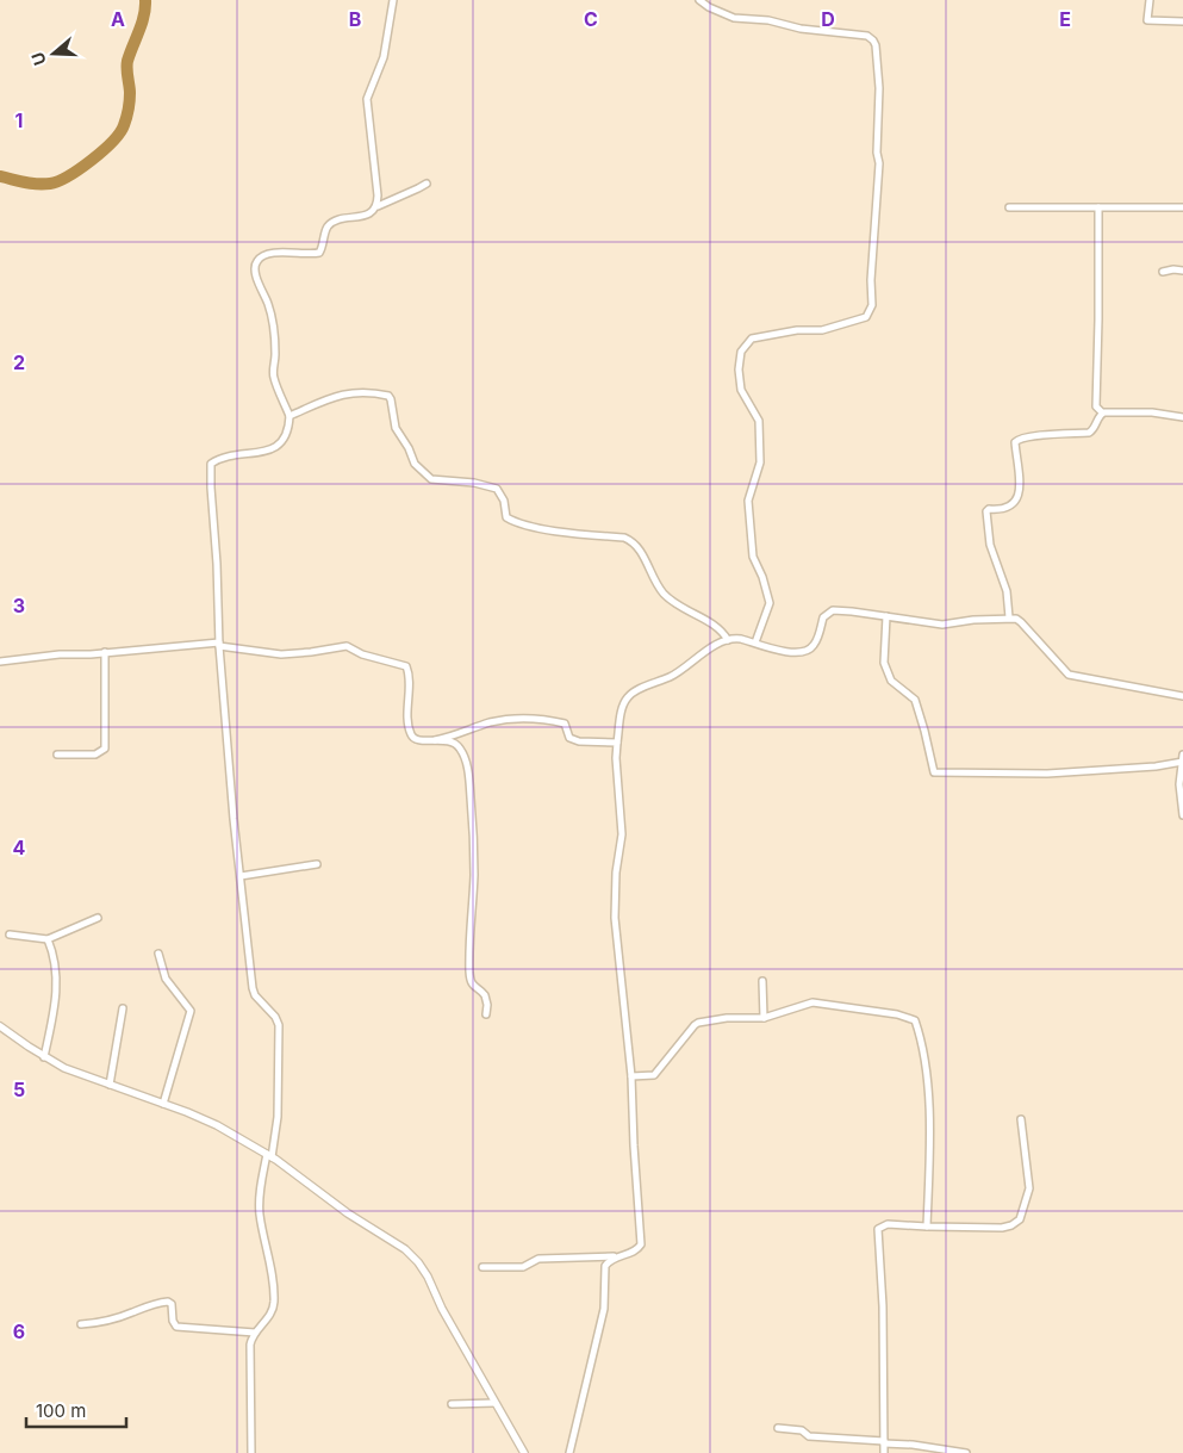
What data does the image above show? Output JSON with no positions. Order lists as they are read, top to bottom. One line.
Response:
{"scale_bar":"100 m","north":"left","grid":{"columns":["A","B","C","D","E"],"rows":["1","2","3","4","5","6"]}}
